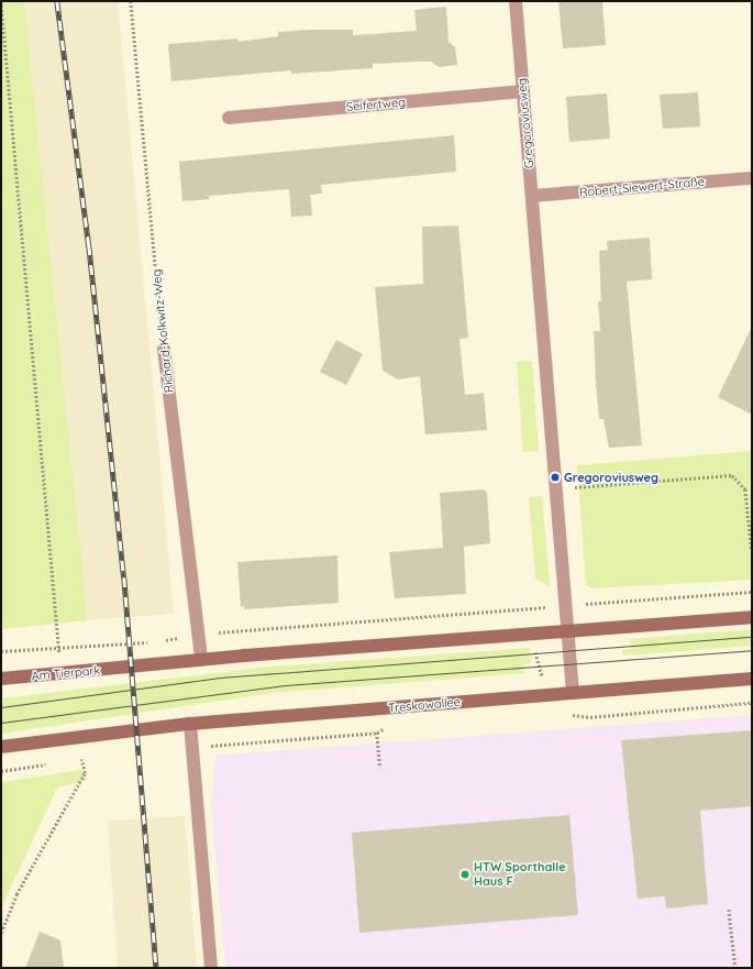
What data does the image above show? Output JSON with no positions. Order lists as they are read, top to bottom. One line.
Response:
{"streets":{"main road":["Am Tierpark","Treskowallee"],"street":["Seifertweg","Gregoroviusweg","Robert-Siewert-Straße","Richard-Kolkwitz-Weg"]},"crossings":[["Seifertweg","Gregoroviusweg"],["Gregoroviusweg","Robert-Siewert-Straße"],["Gregoroviusweg","Treskowallee"],["Richard-Kolkwitz-Weg","Am Tierpark"]],"places":["Gregoroviusweg","HTW Sporthalle Haus F"]}
